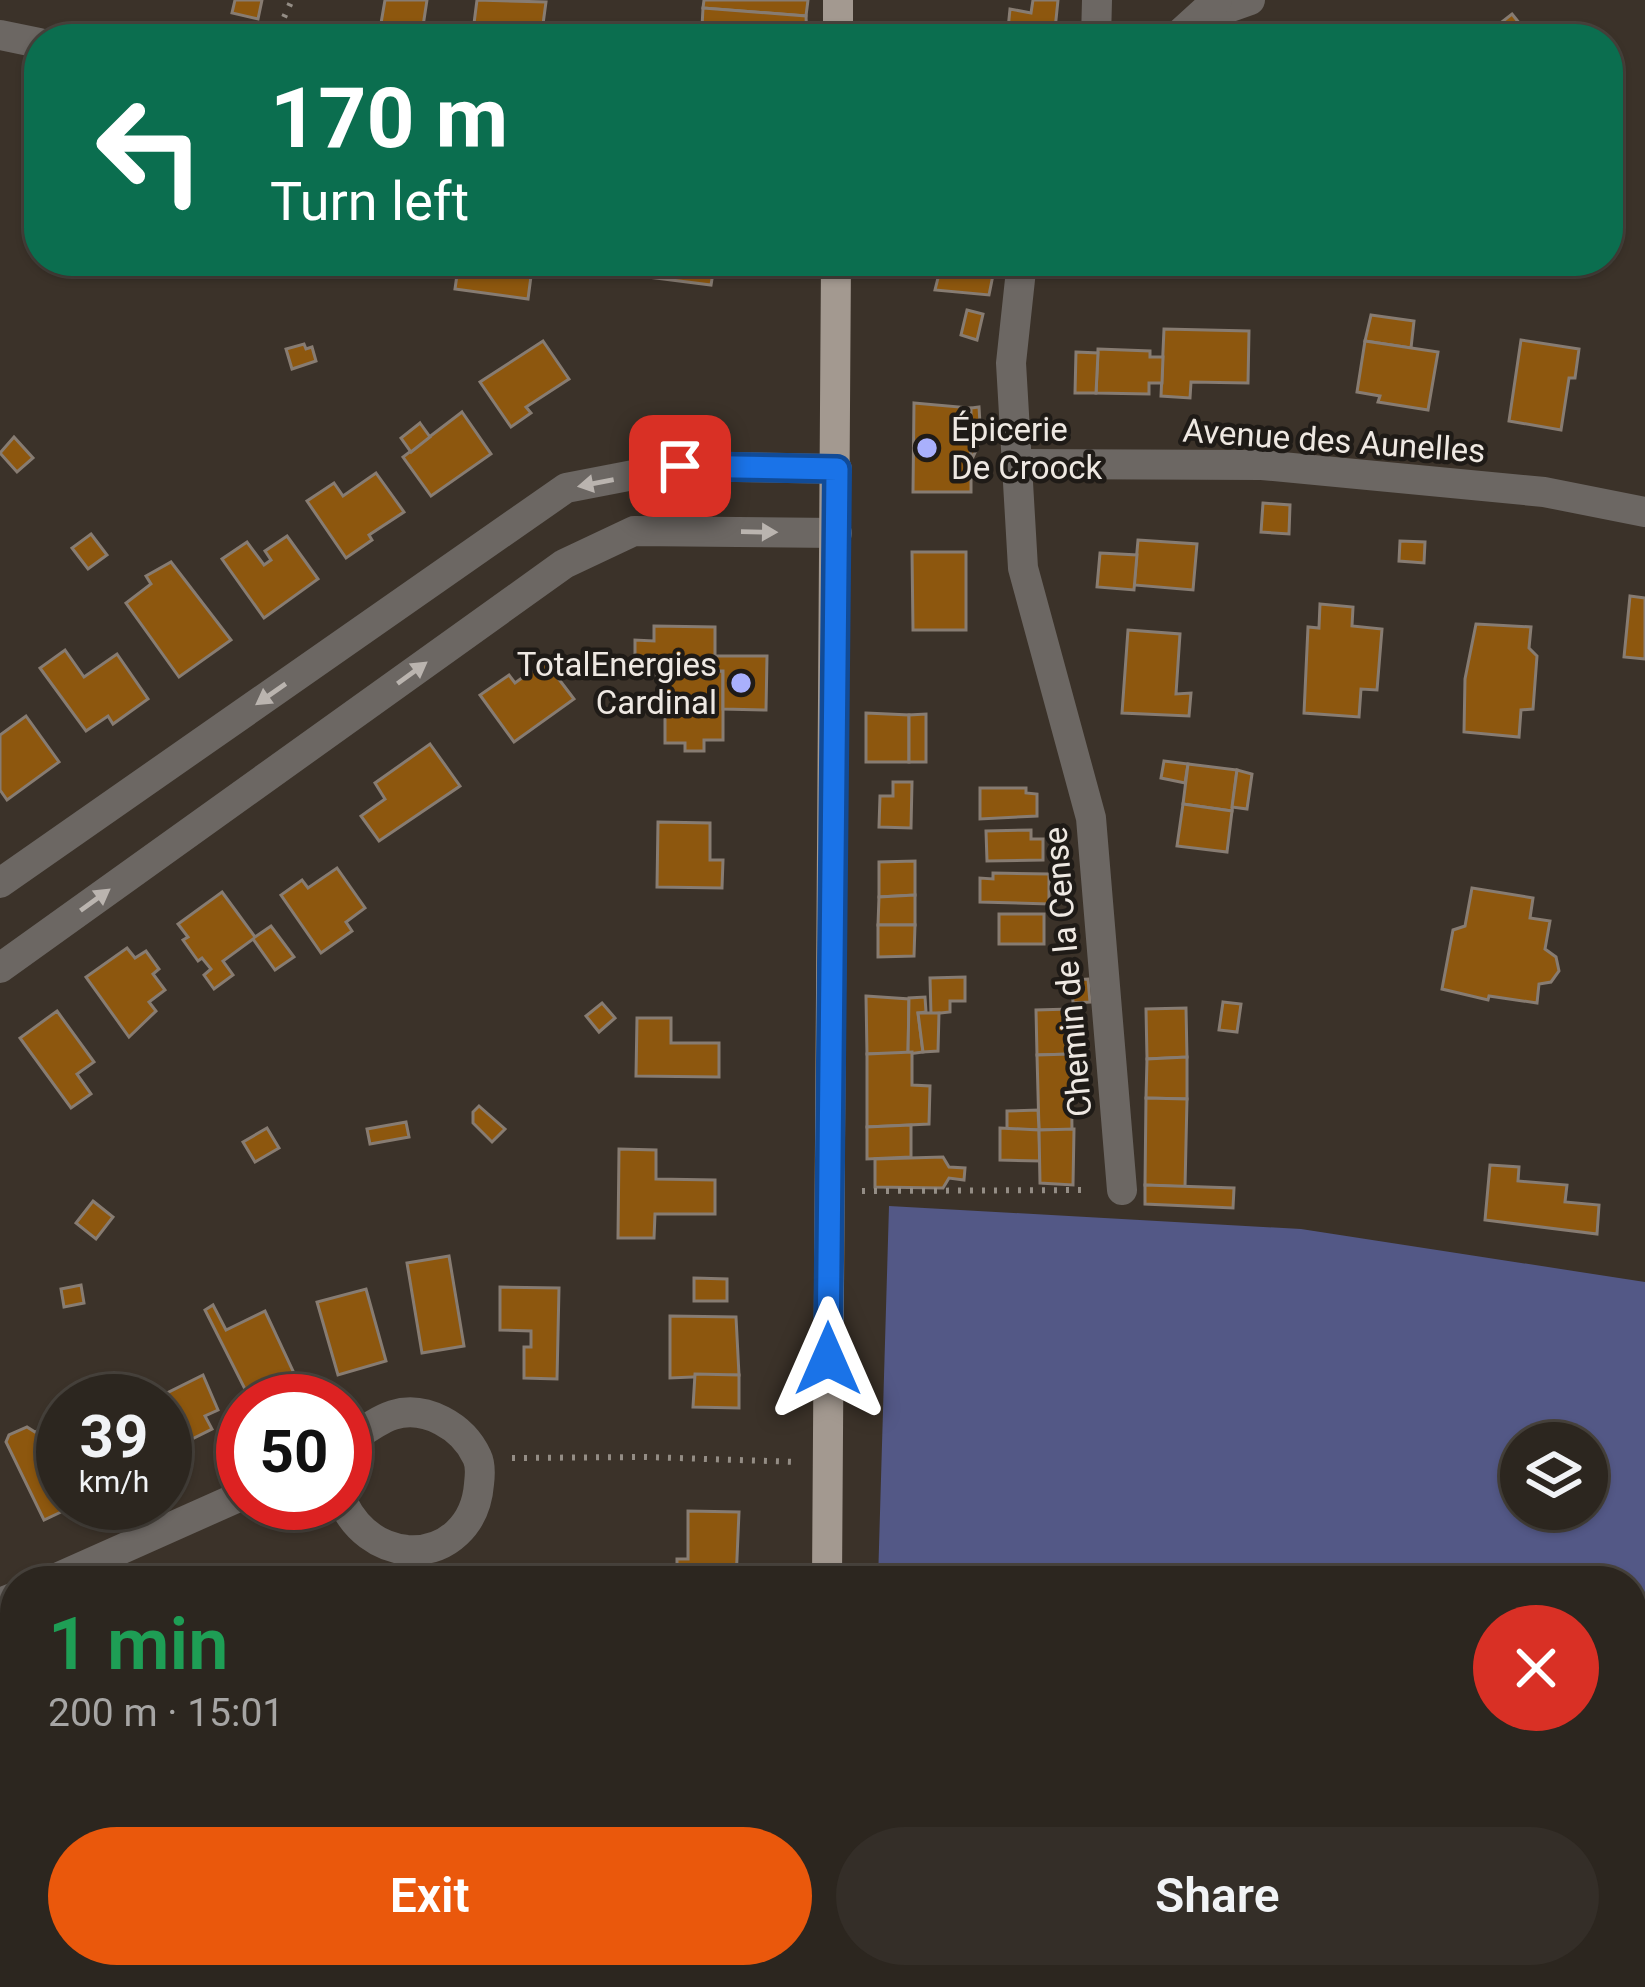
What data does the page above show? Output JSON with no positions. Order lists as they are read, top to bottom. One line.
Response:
{"streets":{"street":["Avenue des Aunelles","Chemin de la Cense"]},"crossings":[["Avenue des Aunelles","Chemin de la Cense"]],"places":["Épicerie De Croock","TotalEnergies Cardinal"],"page":{"turn":["170 m","Turn left"],"speed":"39 km/h","limit":"50","heading":["1 min","200 m · 15:01"],"buttons":["Exit","Share"]}}
